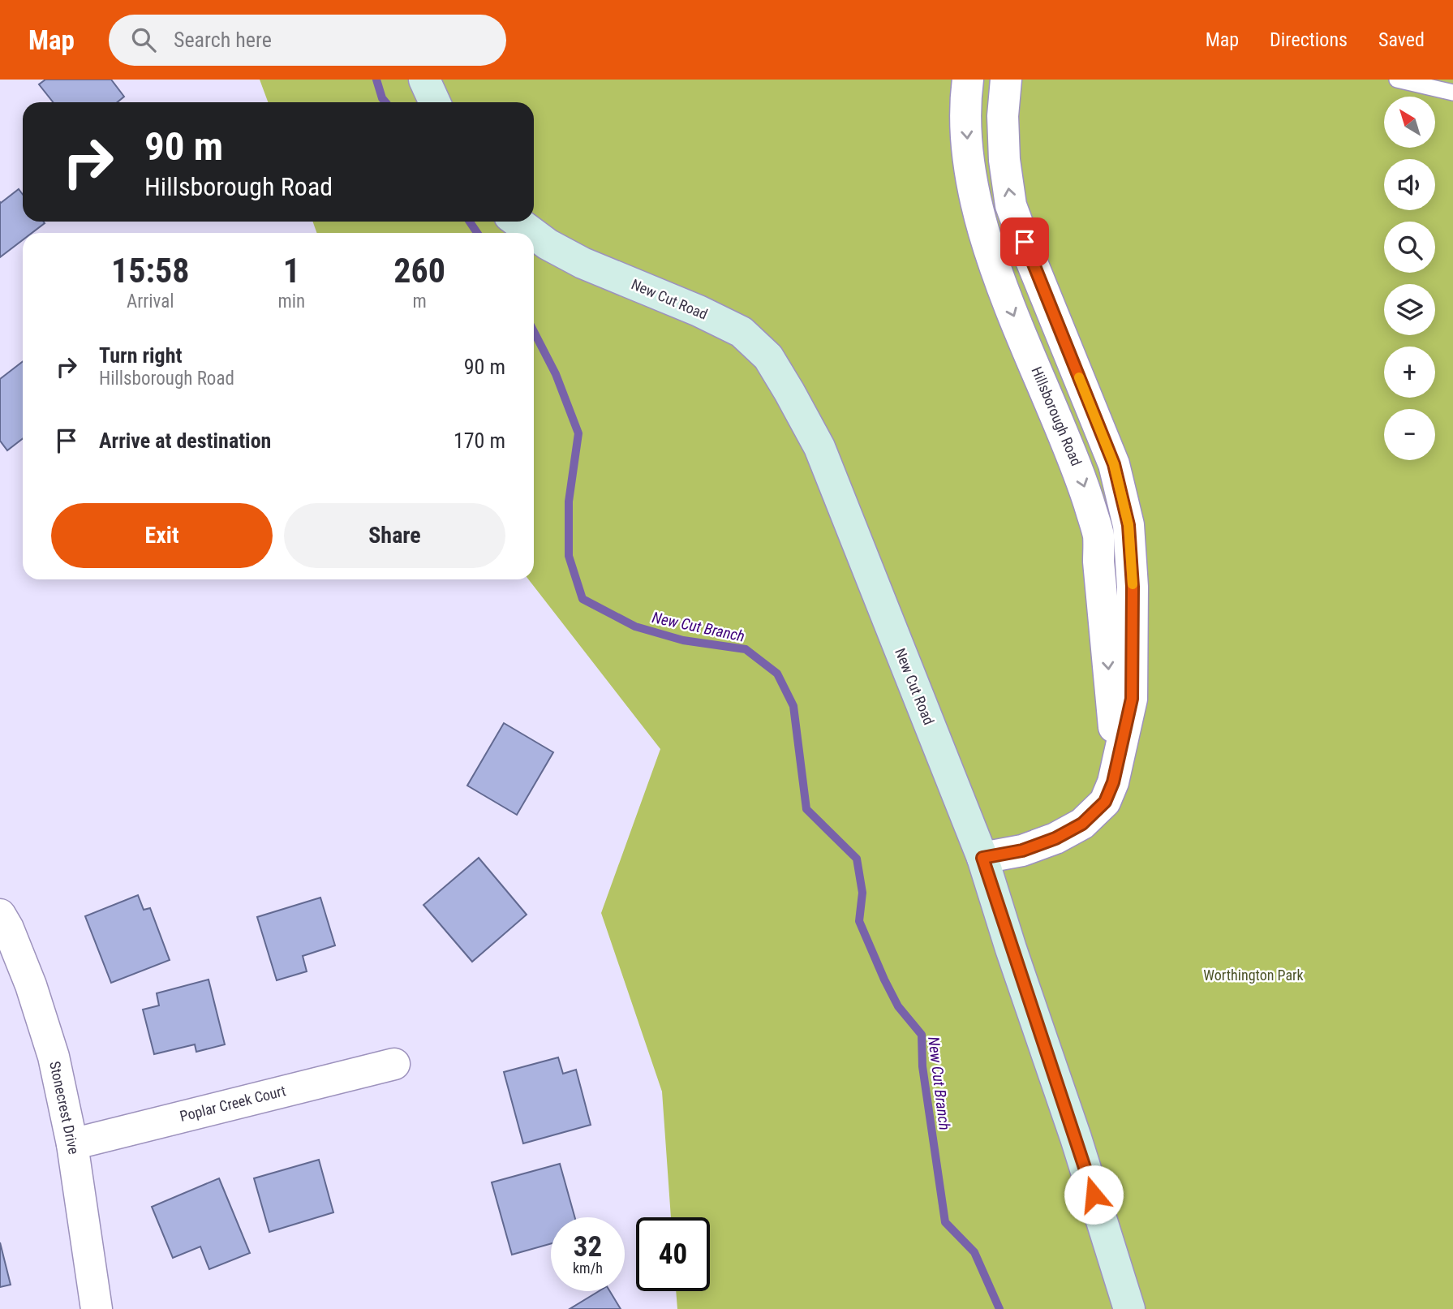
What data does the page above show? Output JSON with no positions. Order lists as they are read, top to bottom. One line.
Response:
{"streets":{"street":["New Cut Road","Hillsborough Road","Poplar Creek Court","Stonecrest Drive"]},"crossings":[["New Cut Road","Hillsborough Road"],["Poplar Creek Court","Stonecrest Drive"]],"water":["New Cut Branch"],"parks":["Worthington Park"],"north":"top left","page":{"header":"Map","search":"Search here","nav":["Map","Directions","Saved"],"map_buttons":["+","−"],"turn":["90 m","Hillsborough Road"],"eta":["15:58","Arrival","1","min","260","m"],"list":[{"name":"Turn right","note":"Hillsborough Road","value":"90 m"},{"name":"Arrive at destination","value":"170 m"}],"buttons":["Exit","Share"],"speed":"32 km/h","limit":"40"}}
